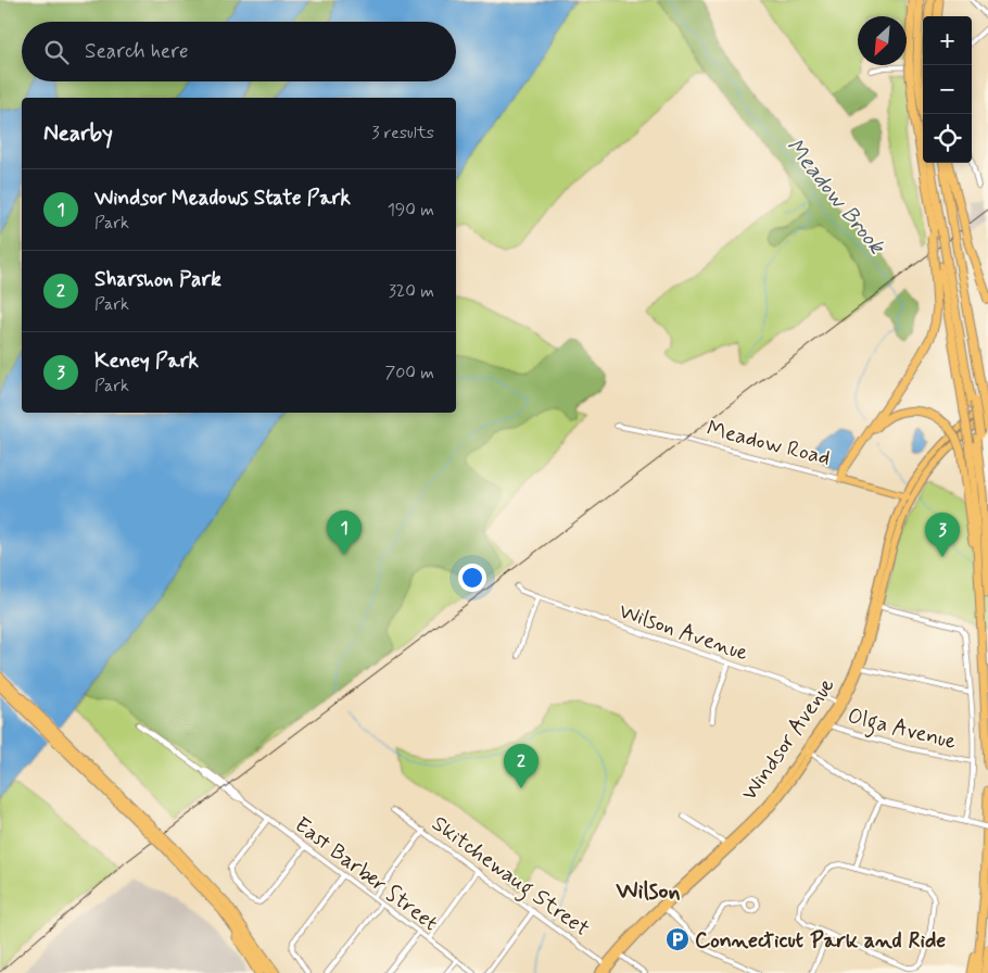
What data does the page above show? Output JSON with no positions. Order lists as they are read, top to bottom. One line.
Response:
{"streets":{"main road":["Meadow Road","Windsor Avenue"],"street":["Wilson Avenue","Olga Avenue","East Barber Street","Skitchewaug Street"]},"crossings":[["Meadow Road","Windsor Avenue"],["Wilson Avenue","Windsor Avenue"],["Olga Avenue","Windsor Avenue"],["Windsor Avenue","Skitchewaug Street"]],"districts":["Wilson"],"water":["Meadow Brook"],"places":{"parking":["Connecticut Park and Ride"]},"north":"bottom left","page":{"map_buttons":["+","−"],"search":"Search here","heading":["Nearby","3 results"],"list":[{"mark":"1","name":"Windsor Meadows State Park","note":"Park","value":"190 m"},{"mark":"2","name":"Sharshon Park","note":"Park","value":"320 m"},{"mark":"3","name":"Keney Park","note":"Park","value":"700 m"}],"pins":["1","3","2"]}}
